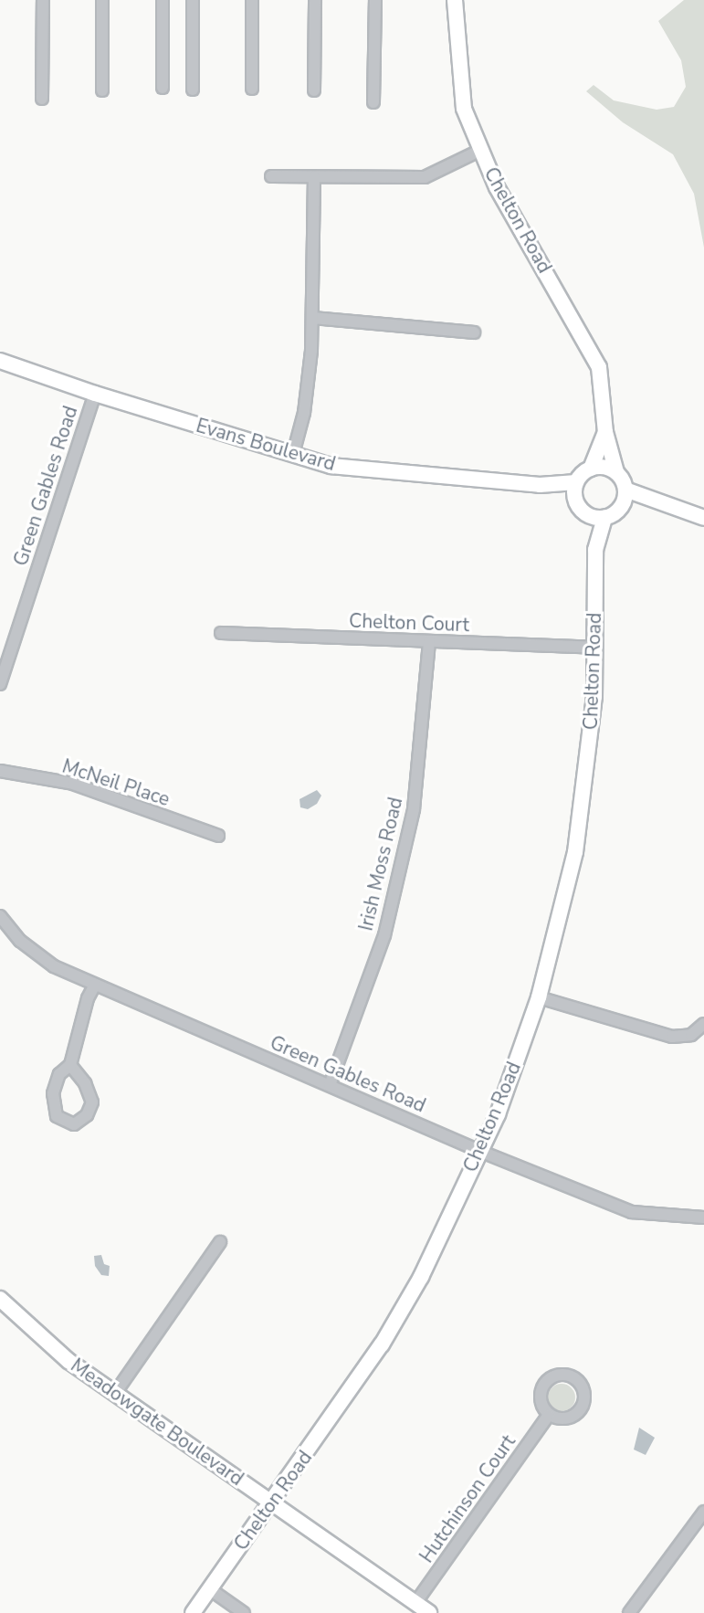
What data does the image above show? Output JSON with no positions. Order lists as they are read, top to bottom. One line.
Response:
{"streets":{"street":["Chelton Road","Evans Boulevard","Green Gables Road","Chelton Court","McNeil Place","Irish Moss Road","Meadowgate Boulevard","Hutchinson Court"]},"crossings":[["Chelton Road","Evans Boulevard"],["Chelton Road","Green Gables Road"],["Chelton Road","Chelton Court"],["Chelton Road","Meadowgate Boulevard"],["Evans Boulevard","Green Gables Road"],["Green Gables Road","Irish Moss Road"],["Chelton Court","Irish Moss Road"],["Meadowgate Boulevard","Hutchinson Court"]]}
